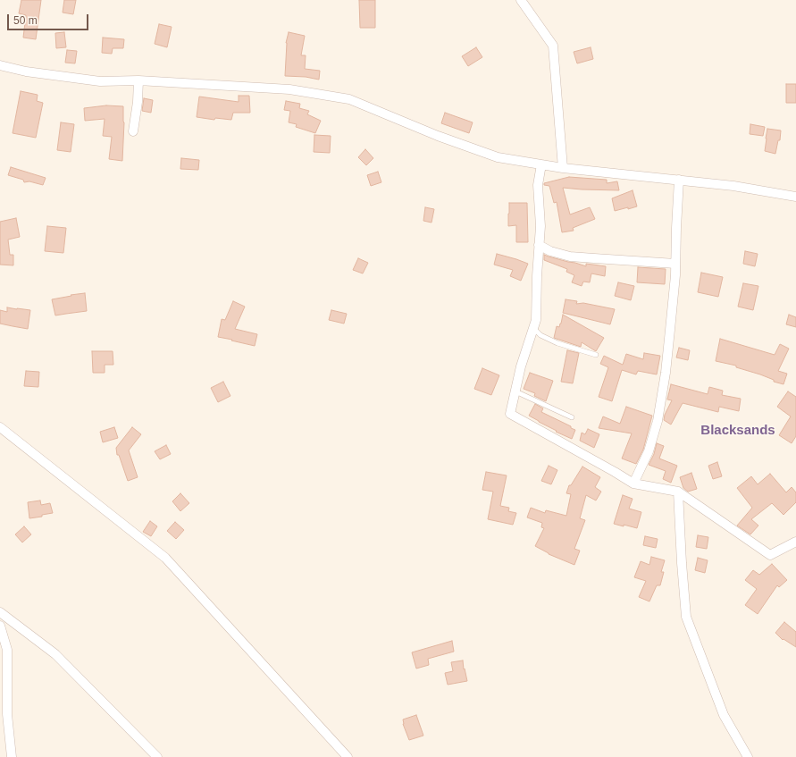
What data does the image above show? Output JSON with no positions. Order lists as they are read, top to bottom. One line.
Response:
{"districts":["Blacksands"],"scale_bar":"50 m"}
